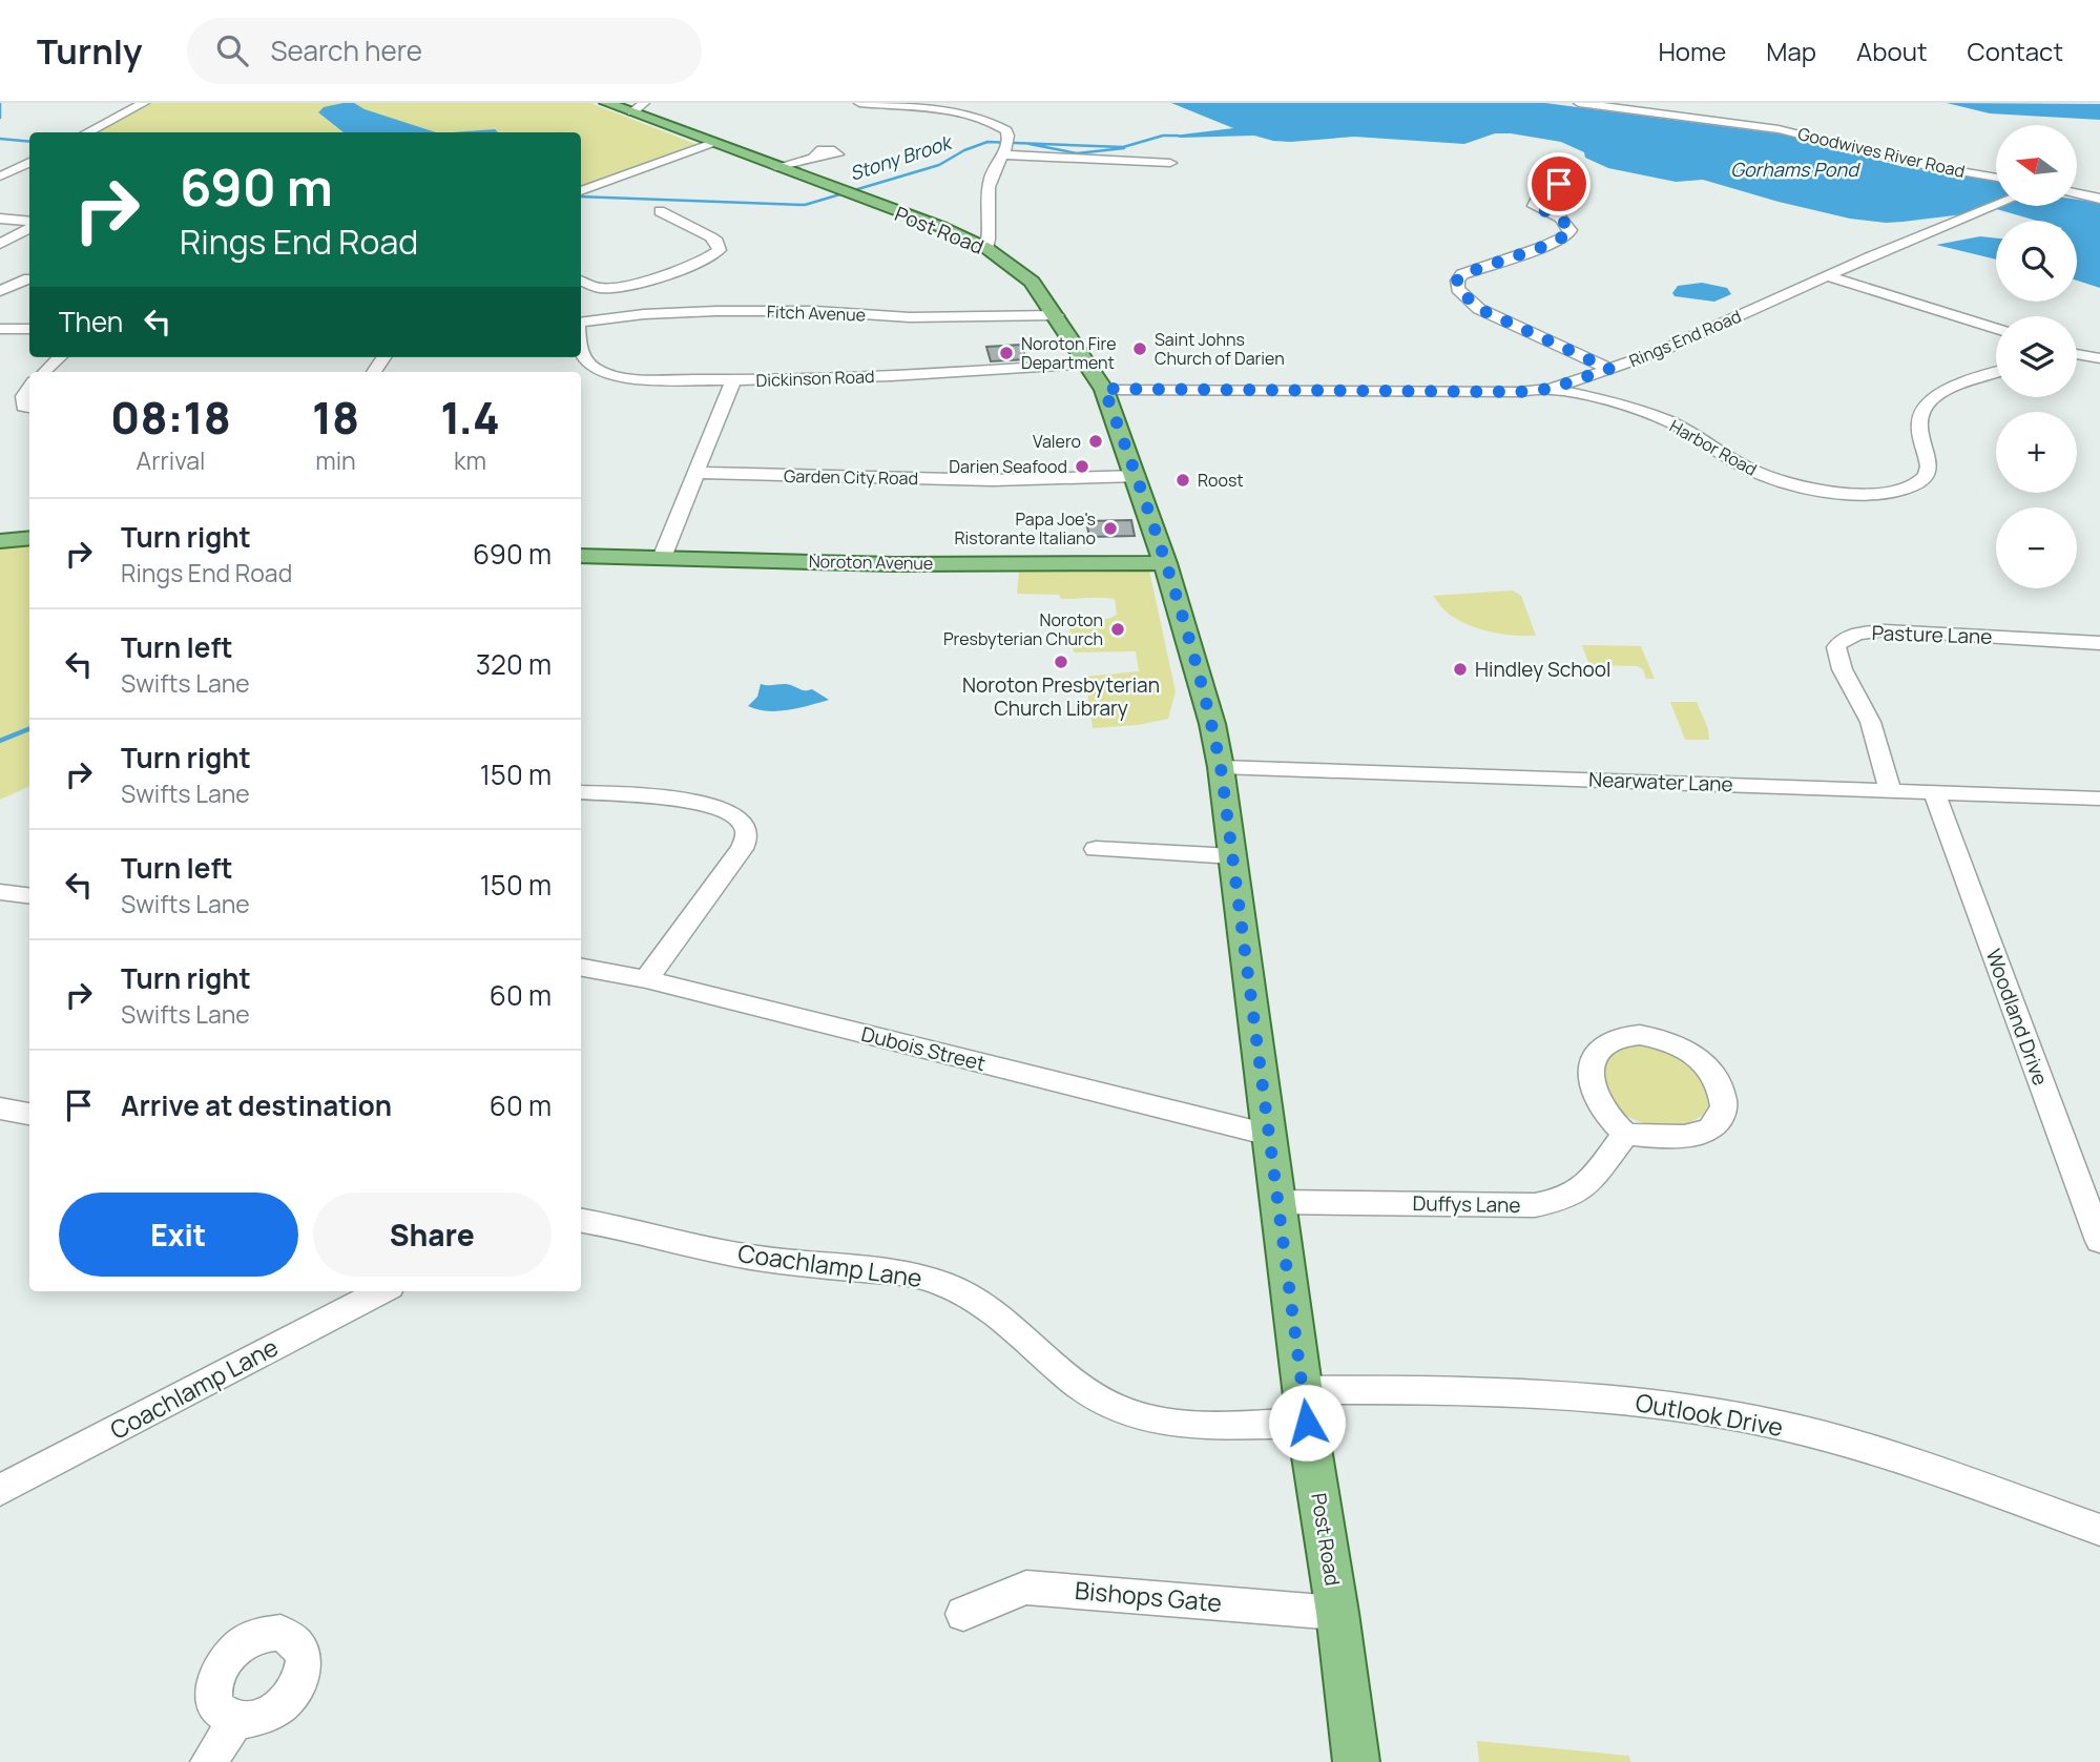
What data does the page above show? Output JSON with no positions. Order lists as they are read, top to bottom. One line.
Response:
{"streets":{"main road":["Post Road","Noroton Avenue"],"street":["Goodwives River Road","Fitch Avenue","Rings End Road","Dickinson Road","Harbor Road","Garden City Road","Pasture Lane","Nearwater Lane","Woodland Drive","Dubois Street","Duffys Lane","Coachlamp Lane","Outlook Drive","Bishops Gate"]},"crossings":[["Post Road","Fitch Avenue"],["Post Road","Rings End Road"],["Post Road","Dickinson Road"],["Post Road","Garden City Road"],["Post Road","Noroton Avenue"],["Post Road","Nearwater Lane"],["Post Road","Dubois Street"],["Post Road","Duffys Lane"],["Post Road","Coachlamp Lane"],["Post Road","Outlook Drive"],["Post Road","Bishops Gate"],["Rings End Road","Harbor Road"],["Pasture Lane","Nearwater Lane"],["Nearwater Lane","Woodland Drive"]],"water":["Stony Brook","Gorhams Pond"],"places":["Saint Johns Church of Darien","Noroton Fire Department","Valero","Darien Seafood","Roost","Papa Joe's Ristorante Italiano","Noroton Presbyterian Church","Noroton Presbyterian Church Library","Hindley School"],"north":"left","page":{"header":"Turnly","search":"Search here","nav":["Home","Map","About","Contact"],"map_buttons":["+","−"],"turn":["690 m","Rings End Road"],"then":"Then","eta":["08:18","Arrival","18","min","1.4","km"],"list":[{"name":"Turn right","note":"Rings End Road","value":"690 m"},{"name":"Turn left","note":"Swifts Lane","value":"320 m"},{"name":"Turn right","note":"Swifts Lane","value":"150 m"},{"name":"Turn left","note":"Swifts Lane","value":"150 m"},{"name":"Turn right","note":"Swifts Lane","value":"60 m"},{"name":"Arrive at destination","value":"60 m"}],"buttons":["Exit","Share"]}}
